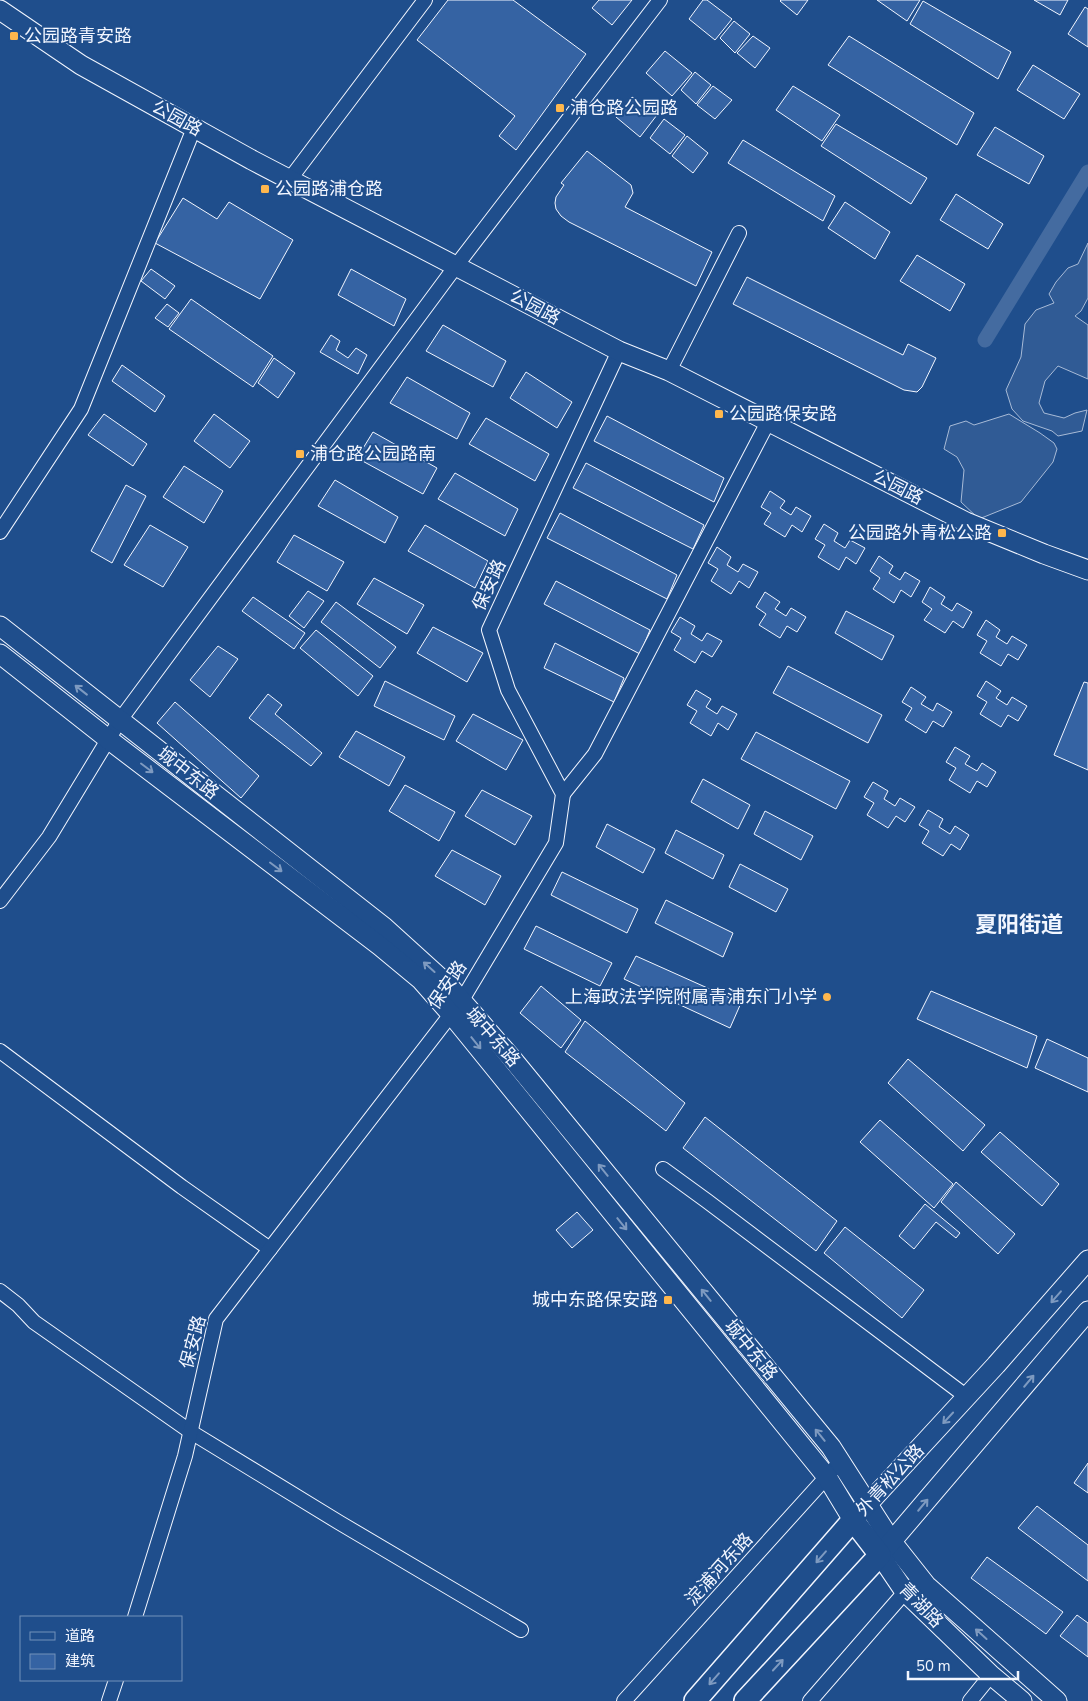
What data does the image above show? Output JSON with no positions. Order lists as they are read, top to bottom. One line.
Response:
{"streets":{"main road":["公园路","城中东路","外青松公路","青湖路"],"street":["保安路","淀浦河东路"]},"crossings":[["公园路","保安路"],["保安路","城中东路"],["城中东路","外青松公路"],["城中东路","淀浦河东路"],["城中东路","青湖路"],["外青松公路","青湖路"]],"districts":["夏阳街道"],"places":{"transit":["公园路青安路","浦仓路公园路","公园路浦仓路","公园路保安路","浦仓路公园路南","公园路外青松公路","城中东路保安路"],"other":["上海政法学院附属青浦东门小学"]},"legend":["道路","建筑"],"scale_bar":"50 m"}
